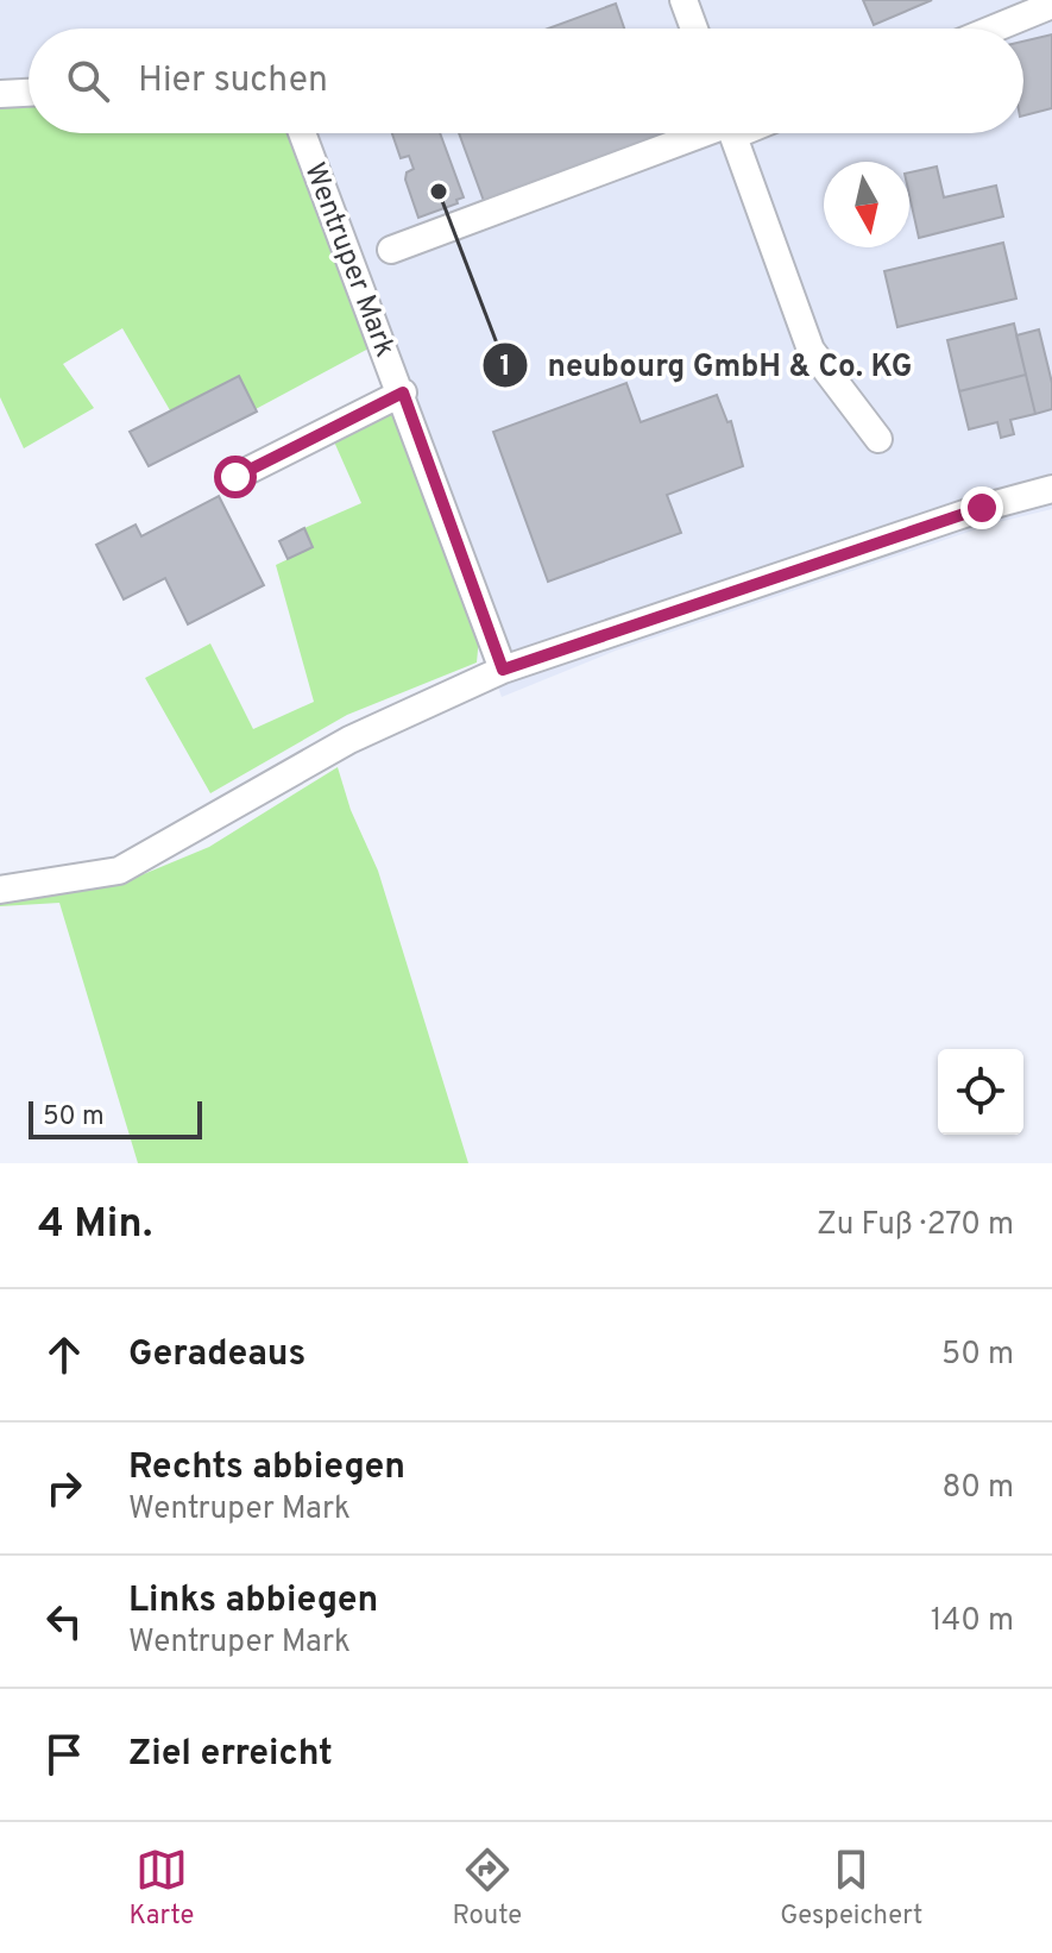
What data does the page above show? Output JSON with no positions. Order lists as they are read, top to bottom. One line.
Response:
{"streets":{"street":["Wentruper Mark"]},"places":["neubourg GmbH & Co. KG"],"scale_bar":"50 m","north":"bottom","page":{"search":"Hier suchen","scale":"50 m","heading":["4 Min.","Zu Fuß · 270 m"],"list":[["Geradeaus","50 m"],["Rechts abbiegen","Wentruper Mark","80 m"],["Links abbiegen","Wentruper Mark","140 m"],"Ziel erreicht"],"nav":["Karte","Route","Gespeichert"]}}
